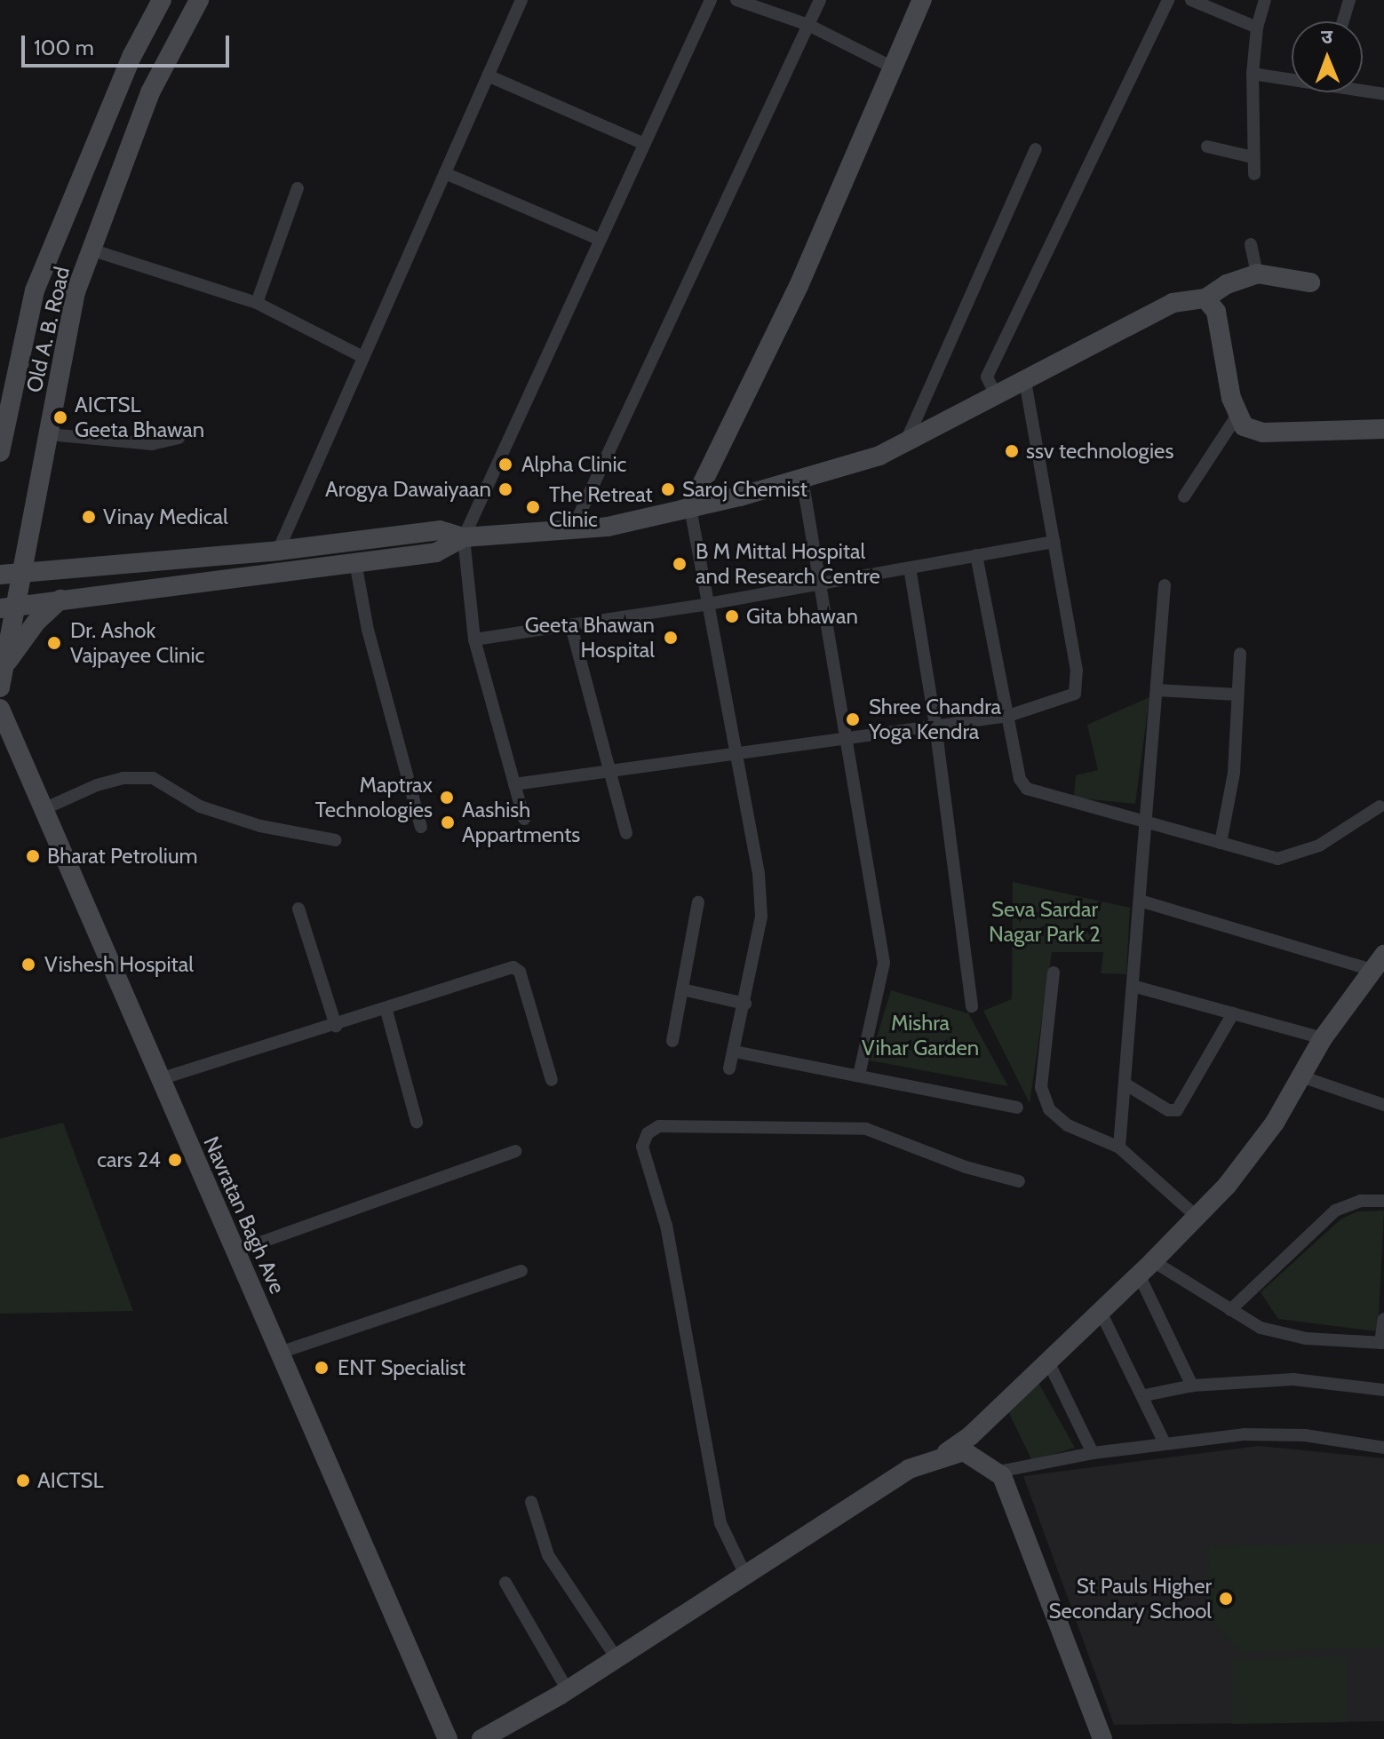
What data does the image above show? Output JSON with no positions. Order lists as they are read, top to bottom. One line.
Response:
{"streets":{"street":["Old A. B. Road","Navratan Bagh Ave"]},"parks":["Seva Sardar Nagar Park 2","Mishra Vihar Garden"],"places":["AICTSL Geeta Bhawan","ssv technologies","Alpha Clinic","Arogya Dawaiyaan","Saroj Chemist","The Retreat Clinic","Vinay Medical","B M Mittal Hospital and Research Centre","Gita bhawan","Geeta Bhawan Hospital","Dr. Ashok Vajpayee Clinic","Shree Chandra Yoga Kendra","Maptrax Technologies","Aashish Appartments","Bharat Petrolium","Vishesh Hospital","cars 24","ENT Specialist","AICTSL","St Pauls Higher Secondary School"],"scale_bar":"100 m","north":"top"}
